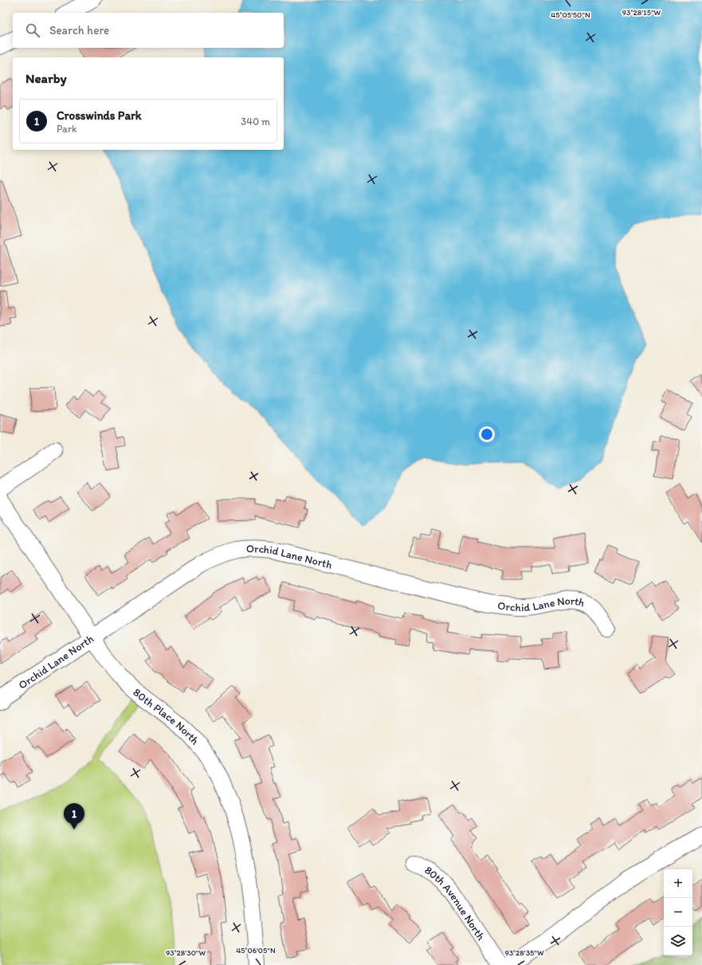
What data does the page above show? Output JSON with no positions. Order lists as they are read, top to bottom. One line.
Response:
{"streets":{"street":["Orchid Lane North","80th Place North","80th Avenue North"]},"crossings":[["Orchid Lane North","80th Place North"]],"page":{"search":"Search here","heading":"Nearby","list":[{"mark":"1","name":"Crosswinds Park","note":"Park","value":"340 m"}],"pins":"1","map_buttons":["+","−"]},"coordinates":["93°28'15\"W","45°05'50\"N","45°06'05\"N","93°28'30\"W","93°28'35\"W"]}
